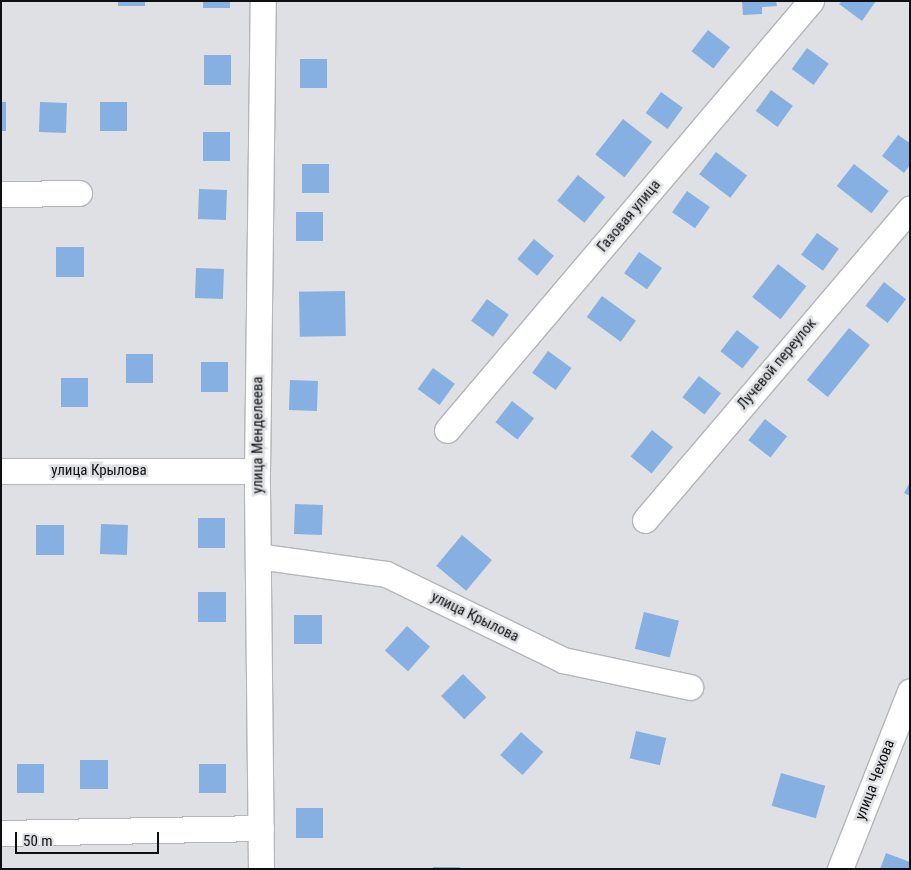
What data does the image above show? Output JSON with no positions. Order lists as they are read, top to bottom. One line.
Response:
{"streets":{"street":["Газовая улица","Лучевой переулок","улица Менделеева","улица Крылова","улица Чехова"]},"crossings":[["улица Менделеева","улица Крылова"]],"scale_bar":"50 m"}
